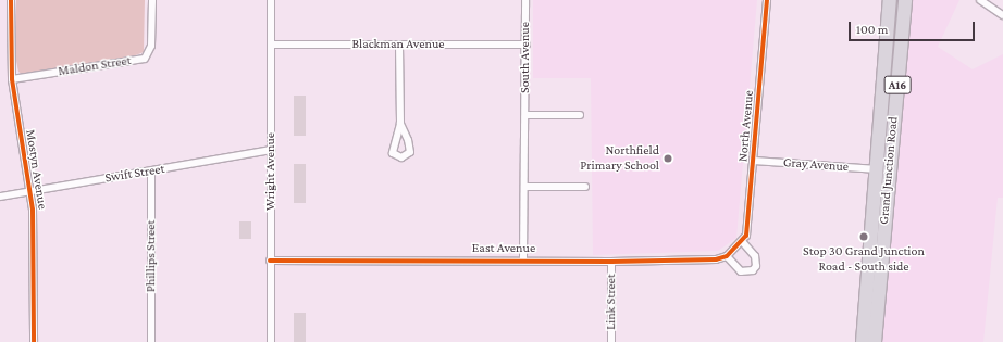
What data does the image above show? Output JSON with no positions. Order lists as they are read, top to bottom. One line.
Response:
{"streets":{"highway":["A16","Grand Junction Road"],"street":["Blackman Avenue","South Avenue","Maldon Street","North Avenue","Gray Avenue","Mostyn Avenue","Wright Avenue","Swift Street","East Avenue","Phillips Street","Link Street"]},"crossings":[["Blackman Avenue","South Avenue"],["Blackman Avenue","Wright Avenue"],["South Avenue","East Avenue"],["Maldon Street","Mostyn Avenue"],["North Avenue","Gray Avenue"],["North Avenue","East Avenue"],["Gray Avenue","Grand Junction Road"],["Mostyn Avenue","Swift Street"],["Wright Avenue","Swift Street"],["Wright Avenue","East Avenue"],["Swift Street","Phillips Street"],["East Avenue","Link Street"]],"places":["Northfield Primary School","Stop 30 Grand Junction Road - South side"],"scale_bar":"100 m"}
